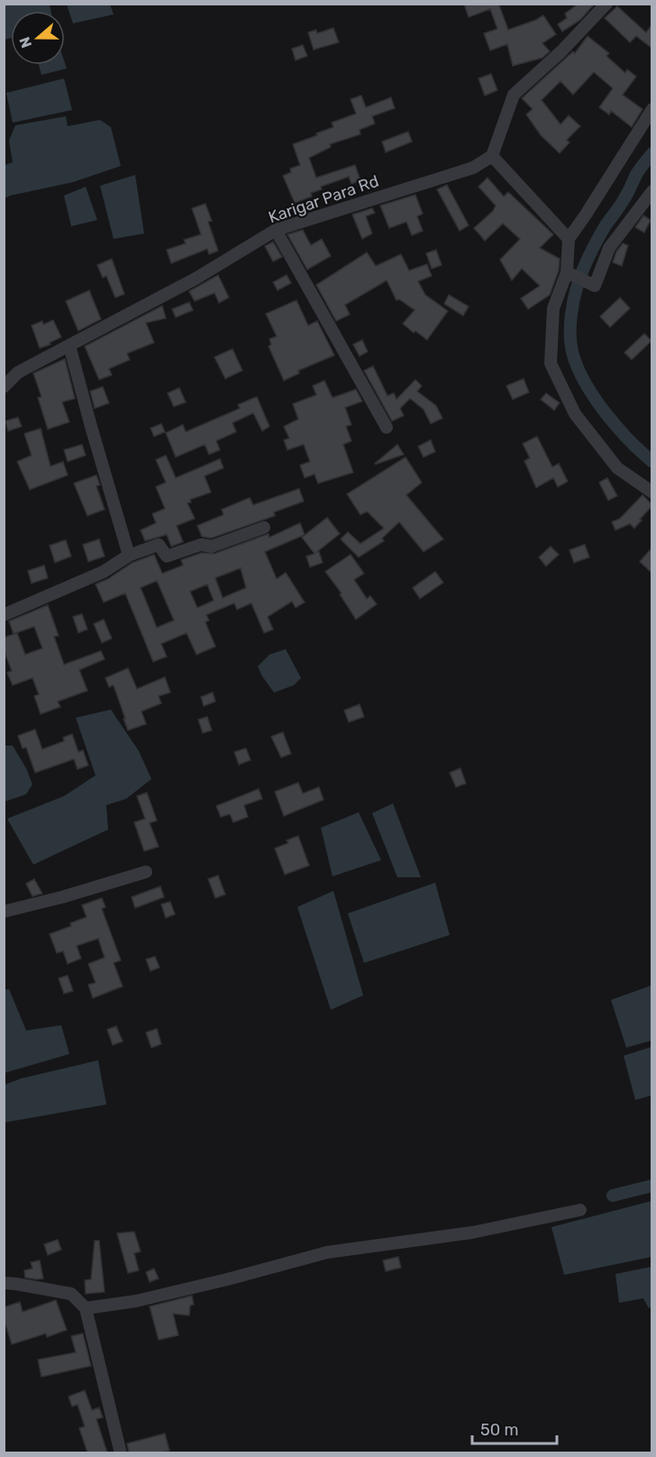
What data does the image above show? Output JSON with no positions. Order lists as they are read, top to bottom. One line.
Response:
{"streets":{"street":["Karigar Para Rd"]},"scale_bar":"50 m","north":"left"}
